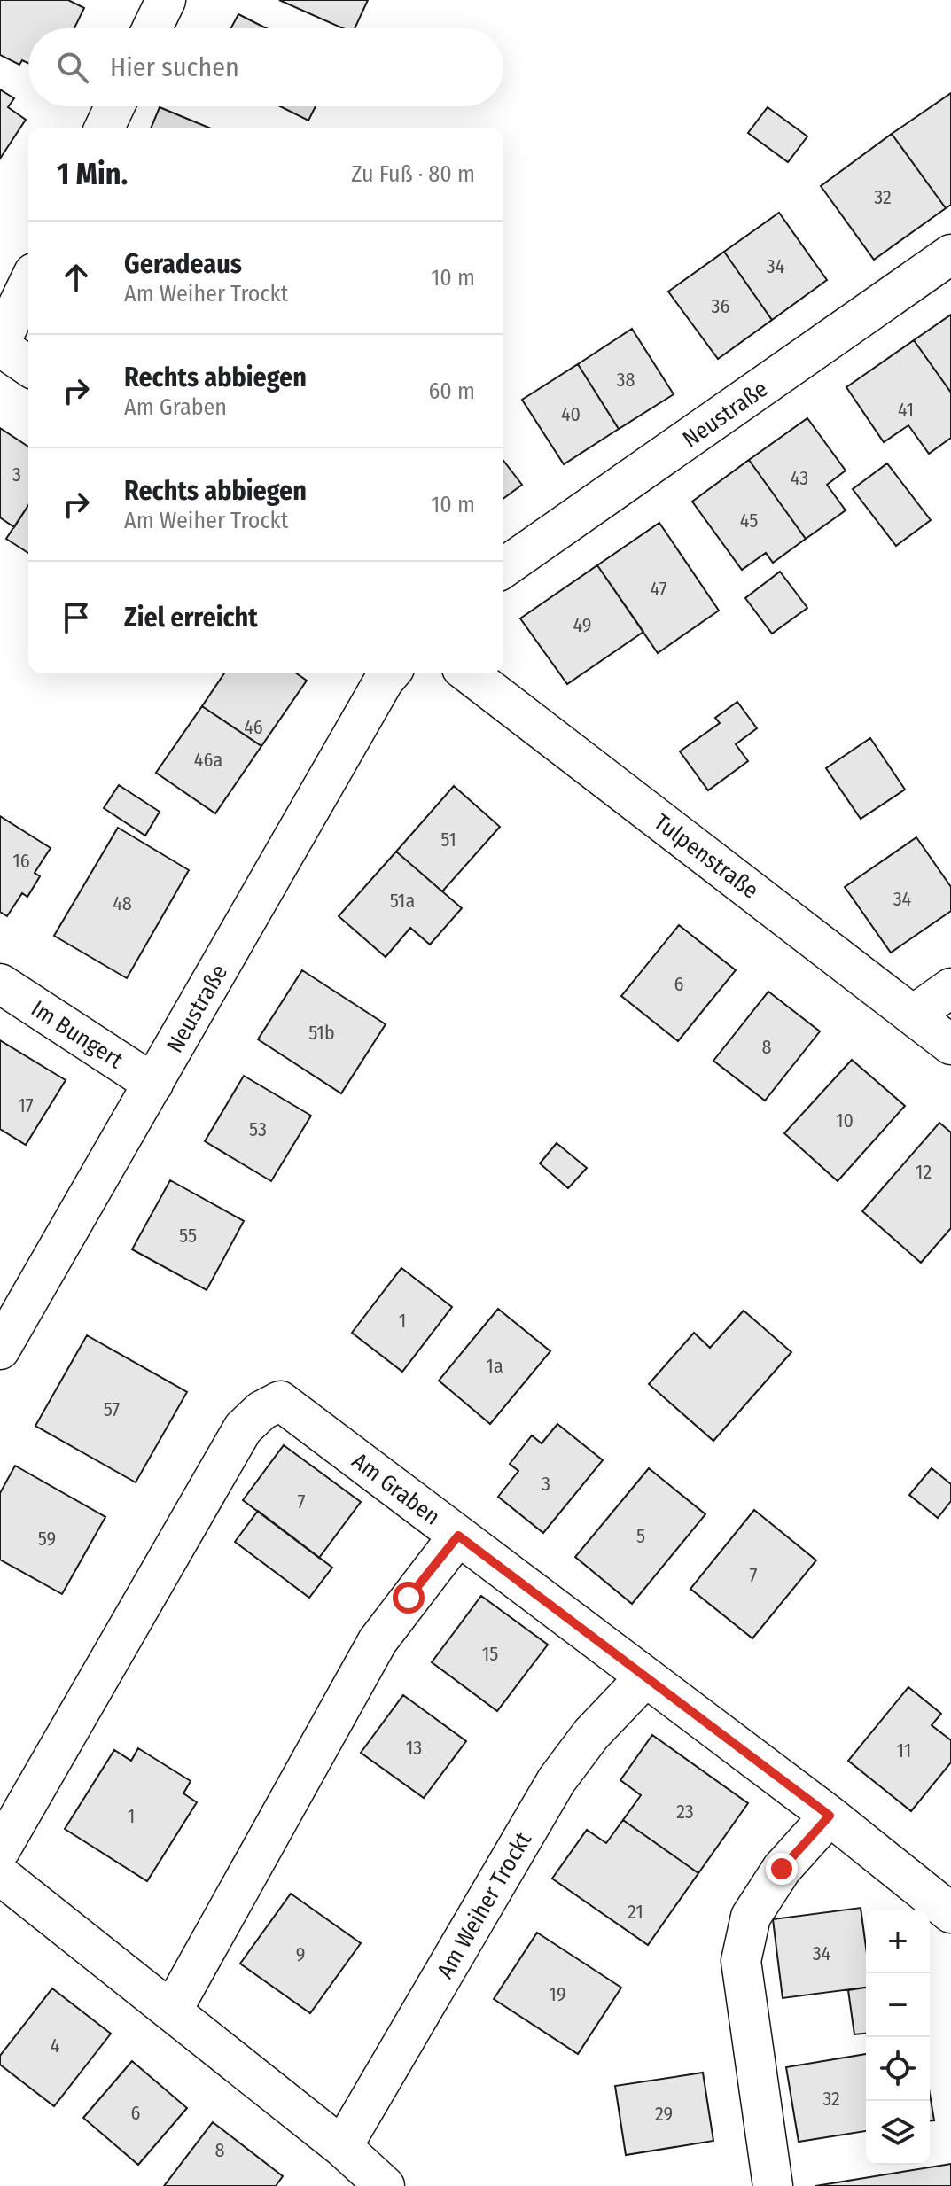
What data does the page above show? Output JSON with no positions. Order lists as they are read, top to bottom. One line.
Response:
{"streets":{"street":["Neustraße","Tulpenstraße","Im Bungert","Am Graben","Am Weiher Trockt"]},"crossings":[["Neustraße","Im Bungert"],["Am Graben","Am Weiher Trockt"]],"house_numbers":["32","34","36","38","41","40","3","43","45","47","49","46","46a","51","16","34","51a","48","6","51b","8","17","10","53","12","55","1","1a","57","3","7","5","59","7","15","13","11","23","1","21","34","9","19","4","32","6","29","8"],"page":{"search":"Hier suchen","heading":["1 Min.","Zu Fuß · 80 m"],"list":[["Geradeaus","Am Weiher Trockt","10 m"],["Rechts abbiegen","Am Graben","60 m"],["Rechts abbiegen","Am Weiher Trockt","10 m"],"Ziel erreicht"],"map_buttons":["+","−"]}}
